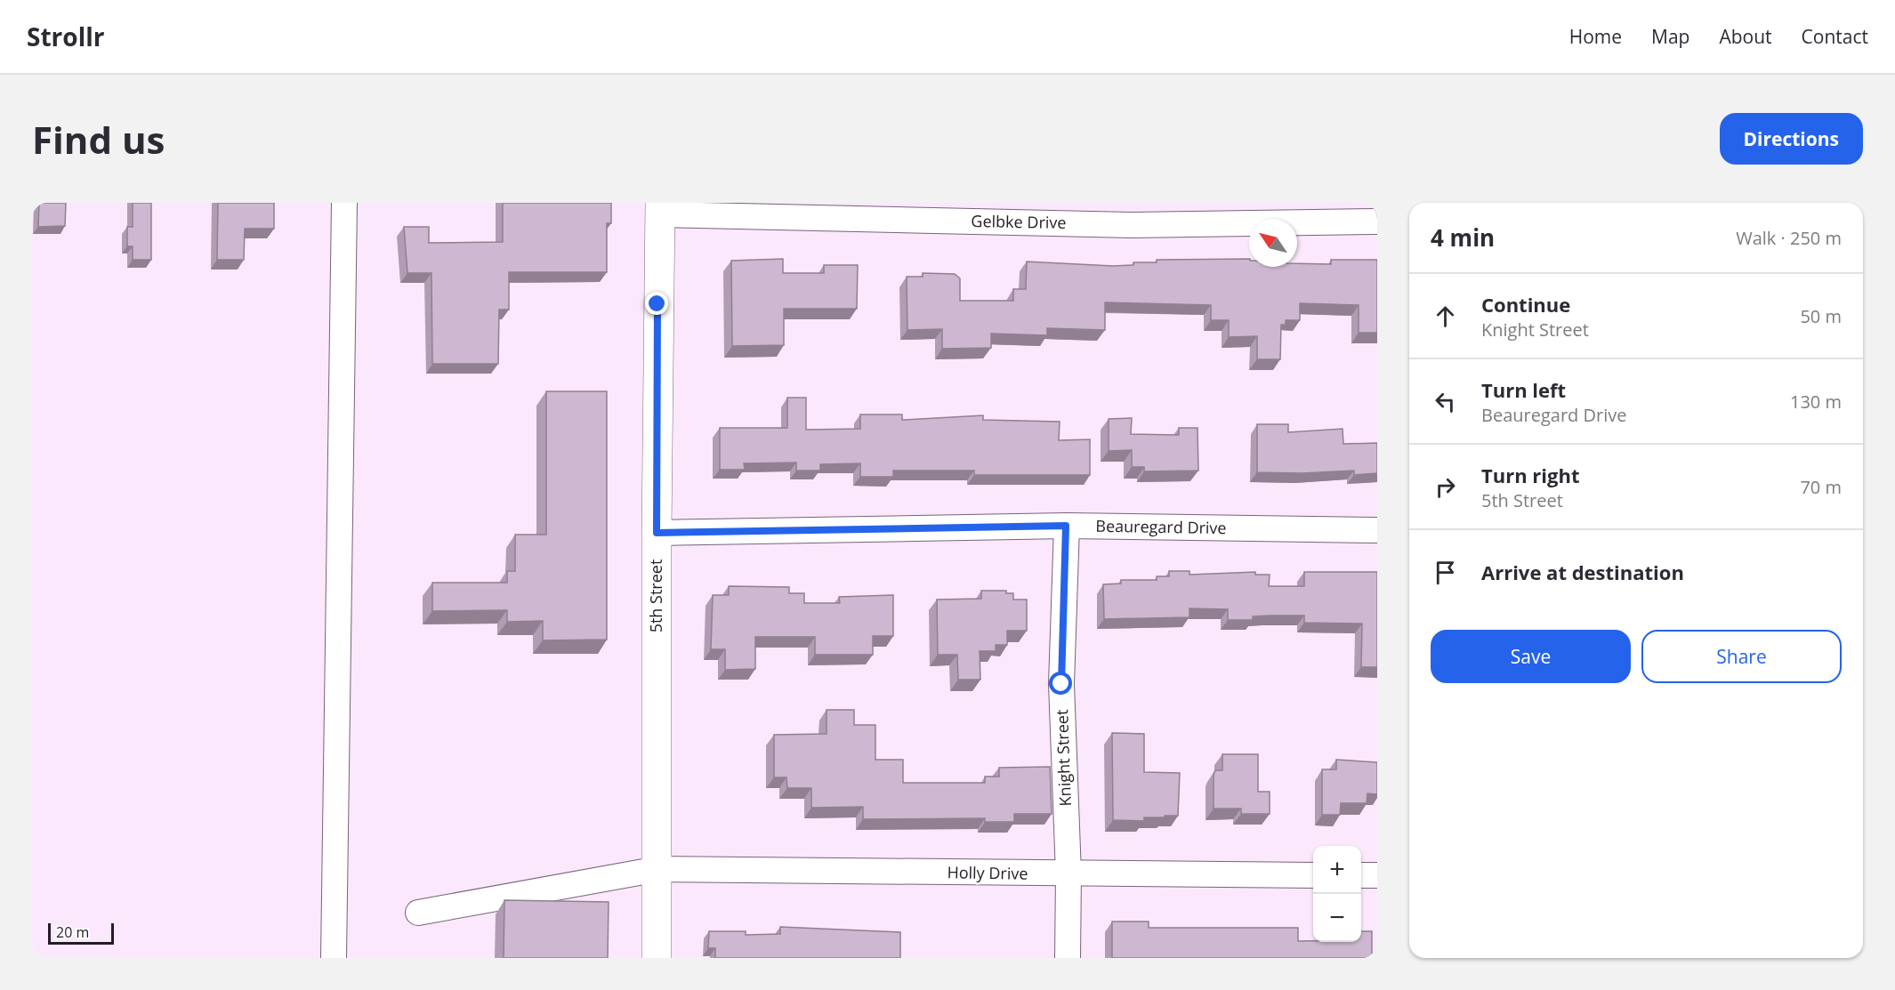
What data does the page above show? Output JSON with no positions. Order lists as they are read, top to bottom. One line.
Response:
{"streets":{"main road":["5th Street"],"street":["Gelbke Drive","Beauregard Drive","Knight Street","Holly Drive"]},"crossings":[["Gelbke Drive","5th Street"],["Beauregard Drive","5th Street"],["Beauregard Drive","Knight Street"],["5th Street","Holly Drive"],["Knight Street","Holly Drive"]],"scale_bar":"20 m","north":"top left","page":{"header":"Strollr","nav":["Home","Map","About","Contact"],"buttons":["Directions",["Save","Share"]],"title":"Find us","heading":["4 min","Walk · 250 m"],"list":[["Continue","Knight Street","50 m"],["Turn left","Beauregard Drive","130 m"],["Turn right","5th Street","70 m"],"Arrive at destination"],"map_buttons":["+","−"],"scale":"20 m"}}
